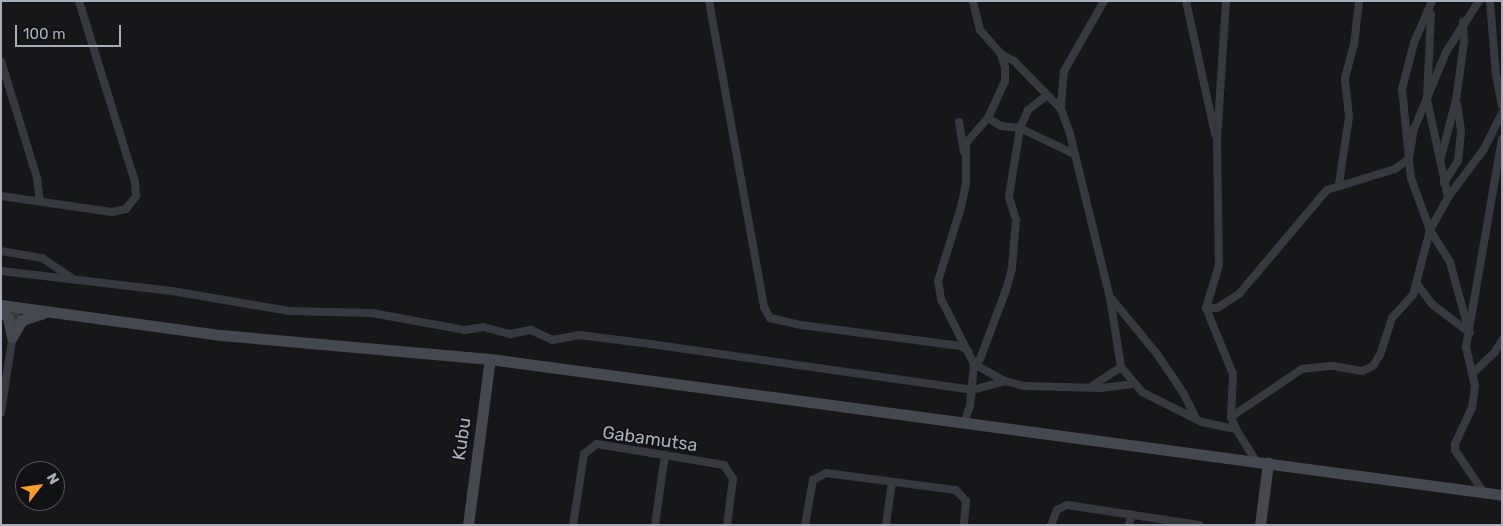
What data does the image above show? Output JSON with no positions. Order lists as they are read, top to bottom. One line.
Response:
{"streets":{"main road":["Kubu"],"street":["Gabamutsa"]},"scale_bar":"100 m","north":"top right"}
